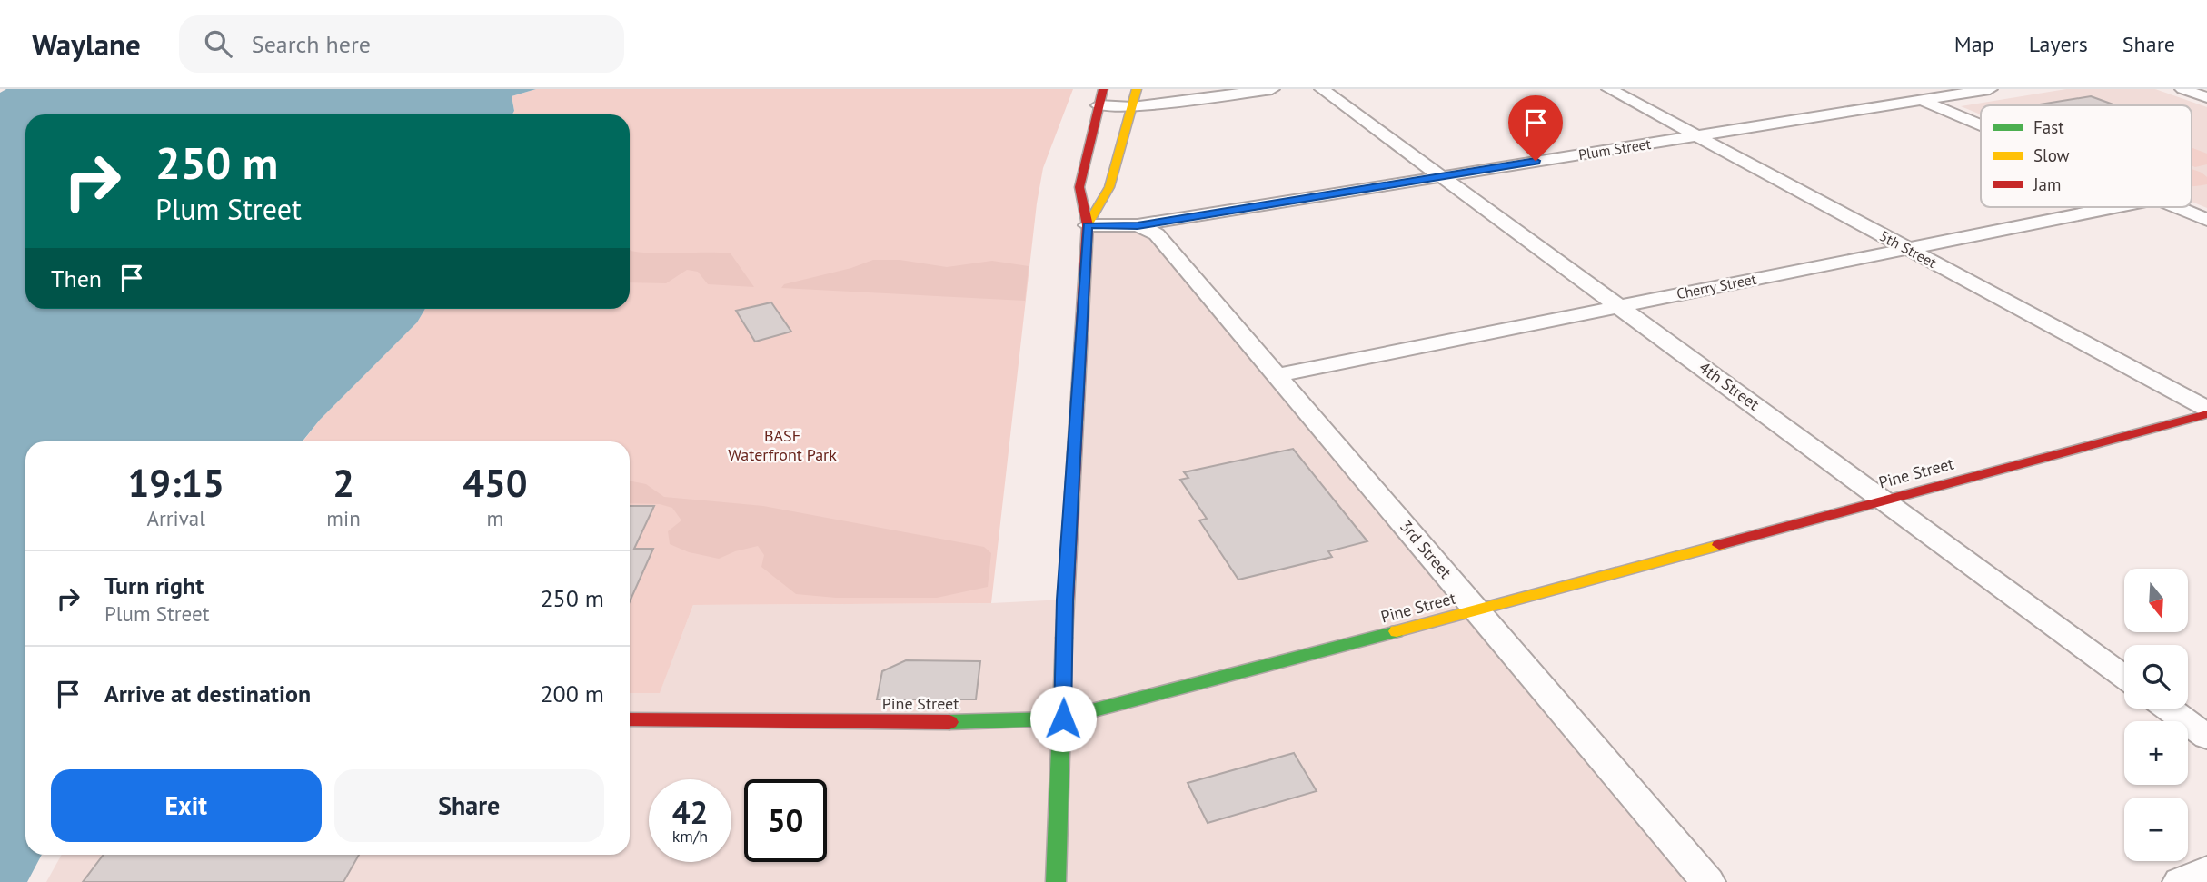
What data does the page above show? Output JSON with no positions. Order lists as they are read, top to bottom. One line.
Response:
{"streets":{"main road":["Pine Street"],"street":["Plum Street","5th Street","Cherry Street","4th Street","3rd Street"]},"crossings":[["Plum Street","5th Street"],["Plum Street","4th Street"],["Plum Street","3rd Street"],["5th Street","Cherry Street"],["Cherry Street","4th Street"],["Cherry Street","3rd Street"],["4th Street","Pine Street"],["Pine Street","3rd Street"]],"parks":["BASF Waterfront Park"],"legend":["Fast","Slow","Jam"],"north":"bottom","page":{"header":"Waylane","search":"Search here","nav":["Map","Layers","Share"],"turn":["250 m","Plum Street"],"then":"Then","eta":["19:15","Arrival","2","min","450","m"],"list":[{"name":"Turn right","note":"Plum Street","value":"250 m"},{"name":"Arrive at destination","value":"200 m"}],"map_buttons":["+","−"],"buttons":["Exit","Share"],"speed":"42 km/h","limit":"50"}}
